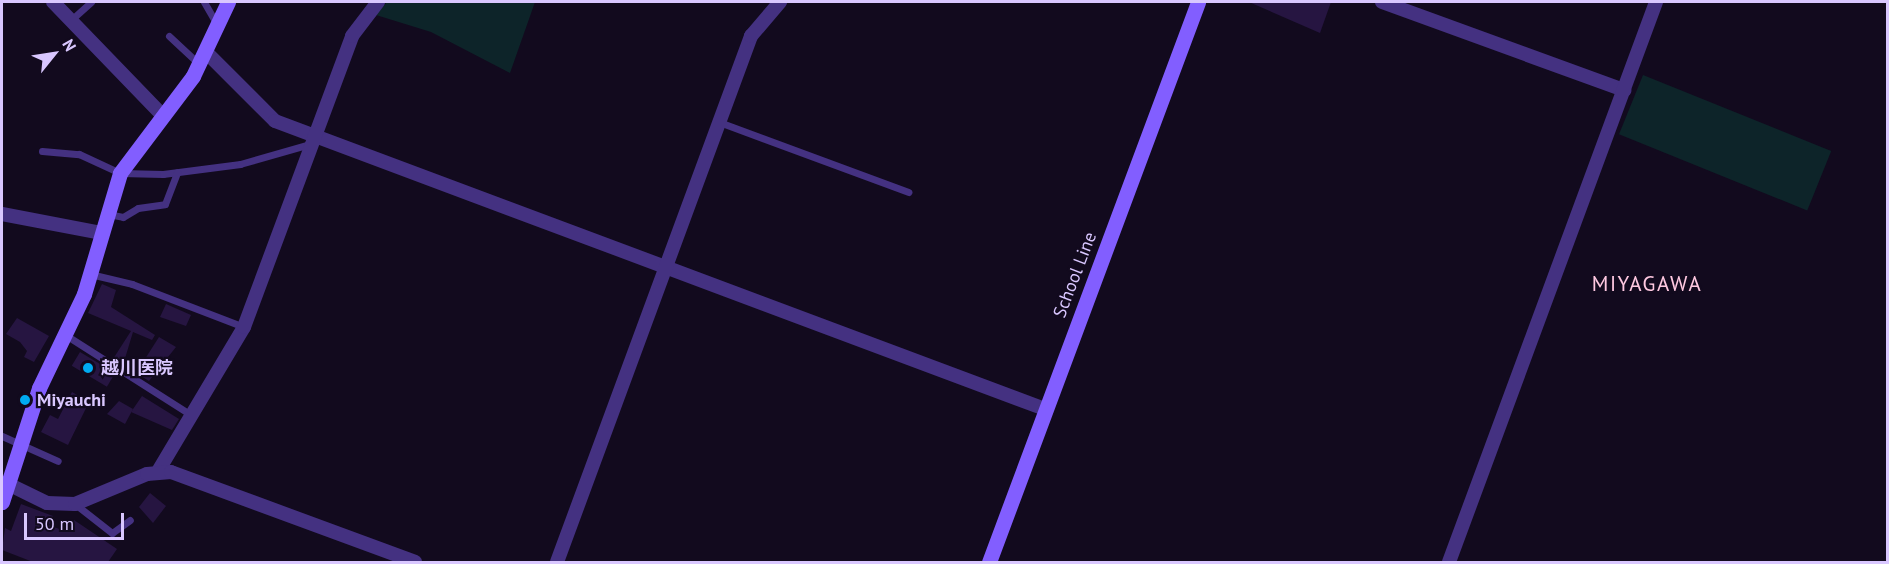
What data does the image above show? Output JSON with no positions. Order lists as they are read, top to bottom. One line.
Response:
{"streets":{"street":["School Line"]},"districts":["MIYAGAWA"],"places":["越川医院","Miyauchi"],"scale_bar":"50 m","north":"top right"}
